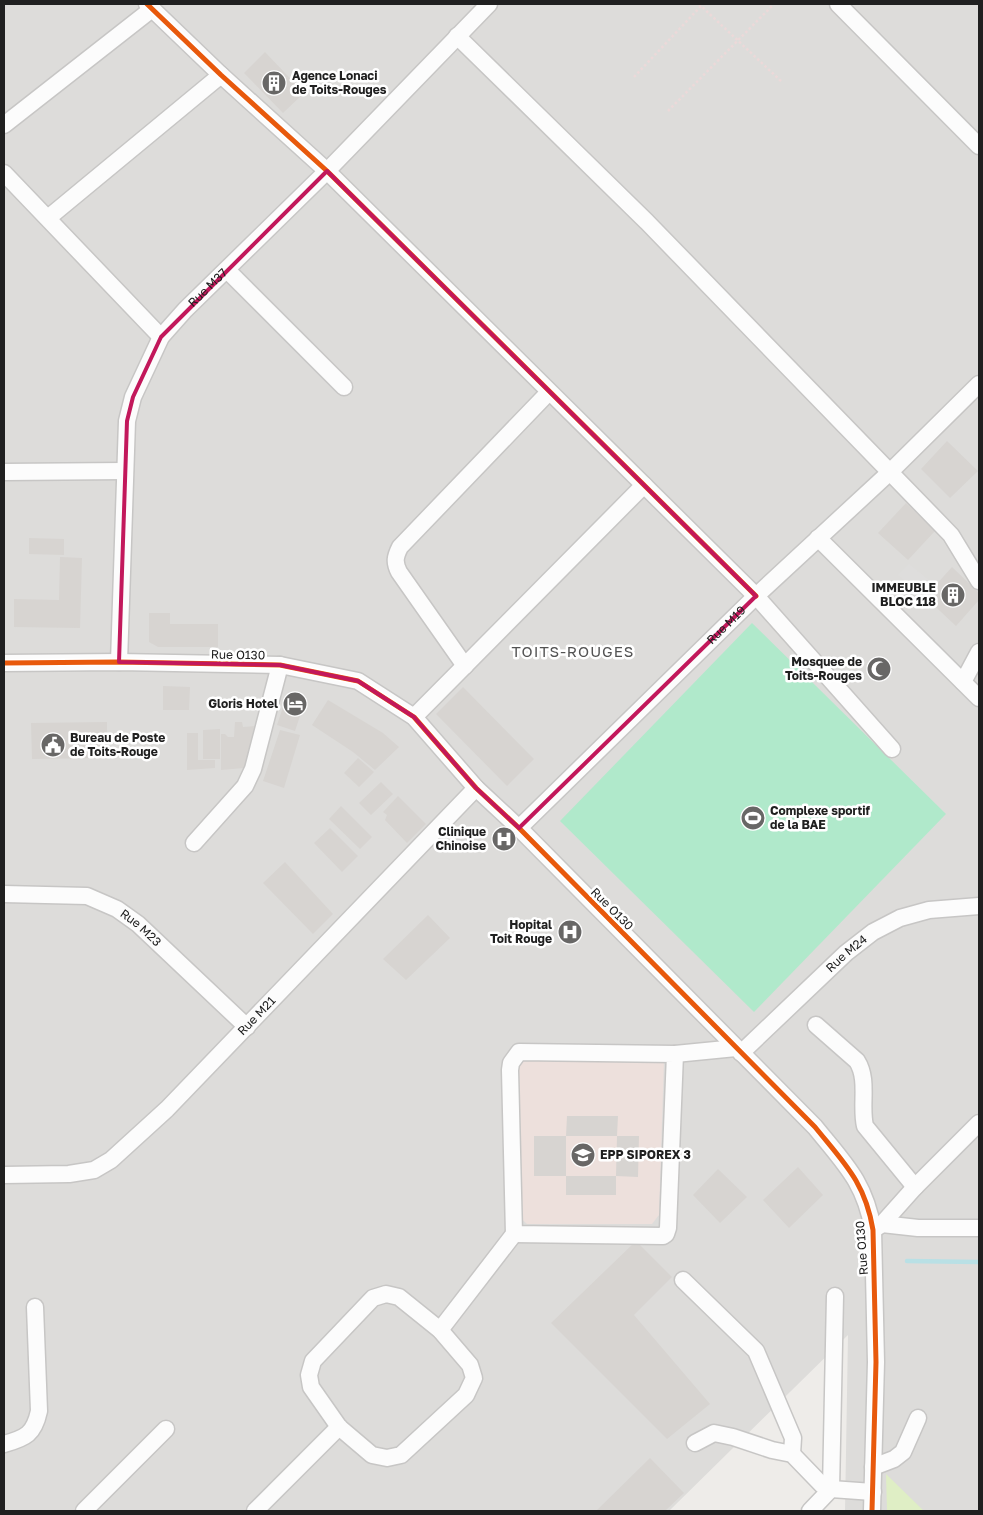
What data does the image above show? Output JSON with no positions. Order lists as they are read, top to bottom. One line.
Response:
{"streets":{"street":["Rue M37","Rue M19","Rue O130","Rue M23","Rue M24","Rue M21"]},"crossings":[["Rue M37","Rue O130"],["Rue M19","Rue O130"],["Rue O130","Rue M24"],["Rue O130","Rue M21"],["Rue M23","Rue M21"]],"districts":["TOITS-ROUGES"],"places":{"building":["Agence Lonaci de Toits-Rouges","IMMEUBLE BLOC 118"],"mosque":["Mosquee de Toits-Rouges"],"hotel":["Gloris Hotel"],"public building":["Bureau de Poste de Toits-Rouge"],"sports":["Complexe sportif de la BAE"],"hospital":["Clinique Chinoise","Hopital Toit Rouge"],"school or university":["EPP SIPOREX 3"]}}
